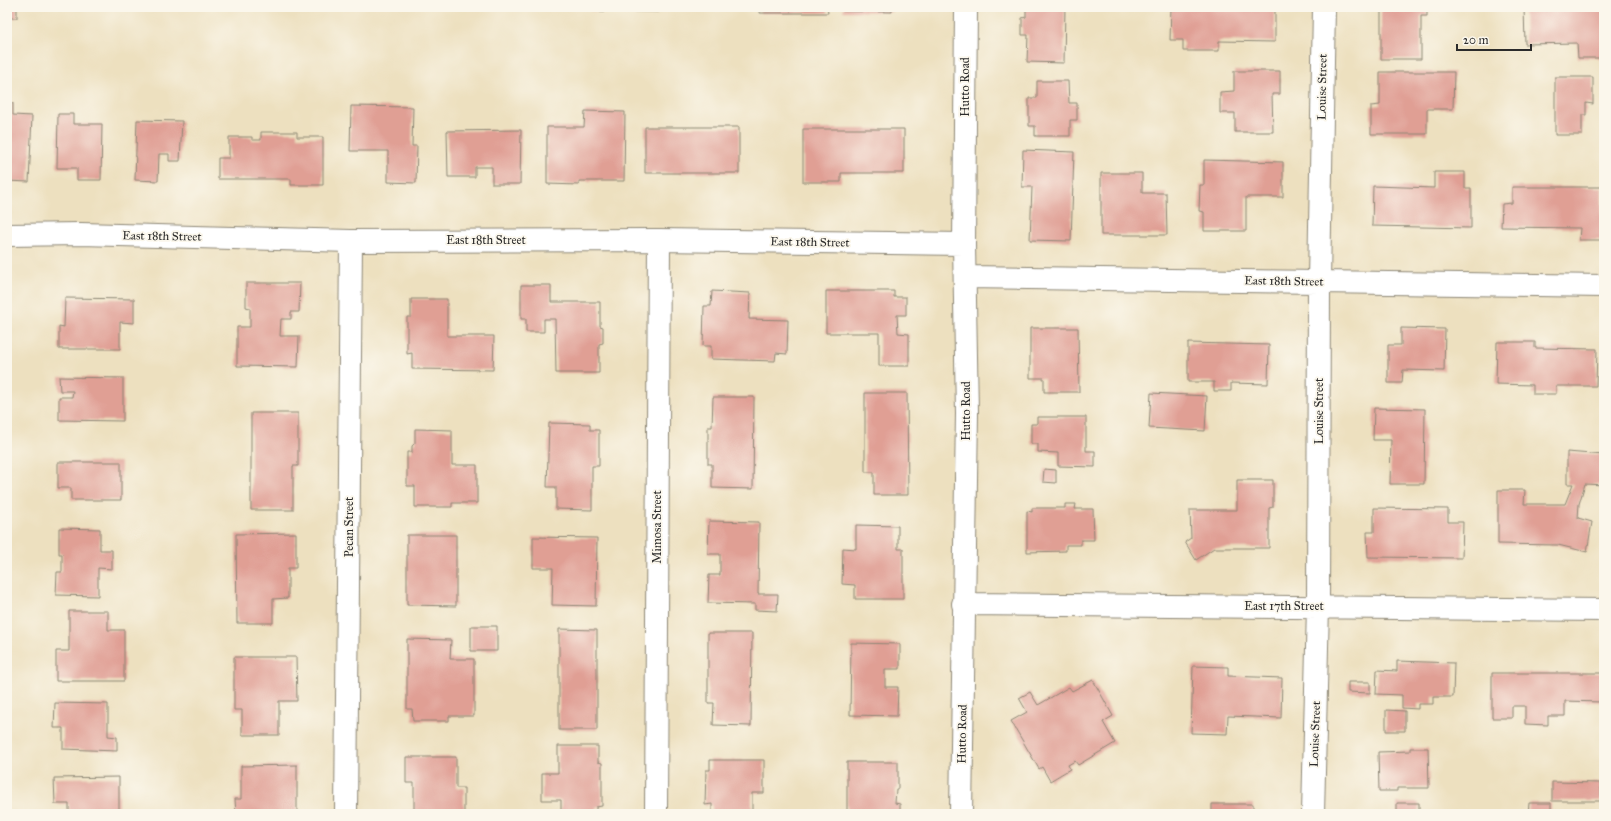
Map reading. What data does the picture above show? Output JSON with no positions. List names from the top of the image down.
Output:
{
  "streets": {
    "street": [
      "Hutto Road",
      "Louise Street",
      "East 18th Street",
      "Pecan Street",
      "Mimosa Street",
      "East 17th Street"
    ]
  },
  "crossings": [
    ["Hutto Road", "East 18th Street"],
    ["Hutto Road", "East 17th Street"],
    ["Louise Street", "East 18th Street"],
    ["Louise Street", "East 17th Street"],
    ["East 18th Street", "Pecan Street"],
    ["East 18th Street", "Mimosa Street"]
  ],
  "scale_bar": "20 m"
}
